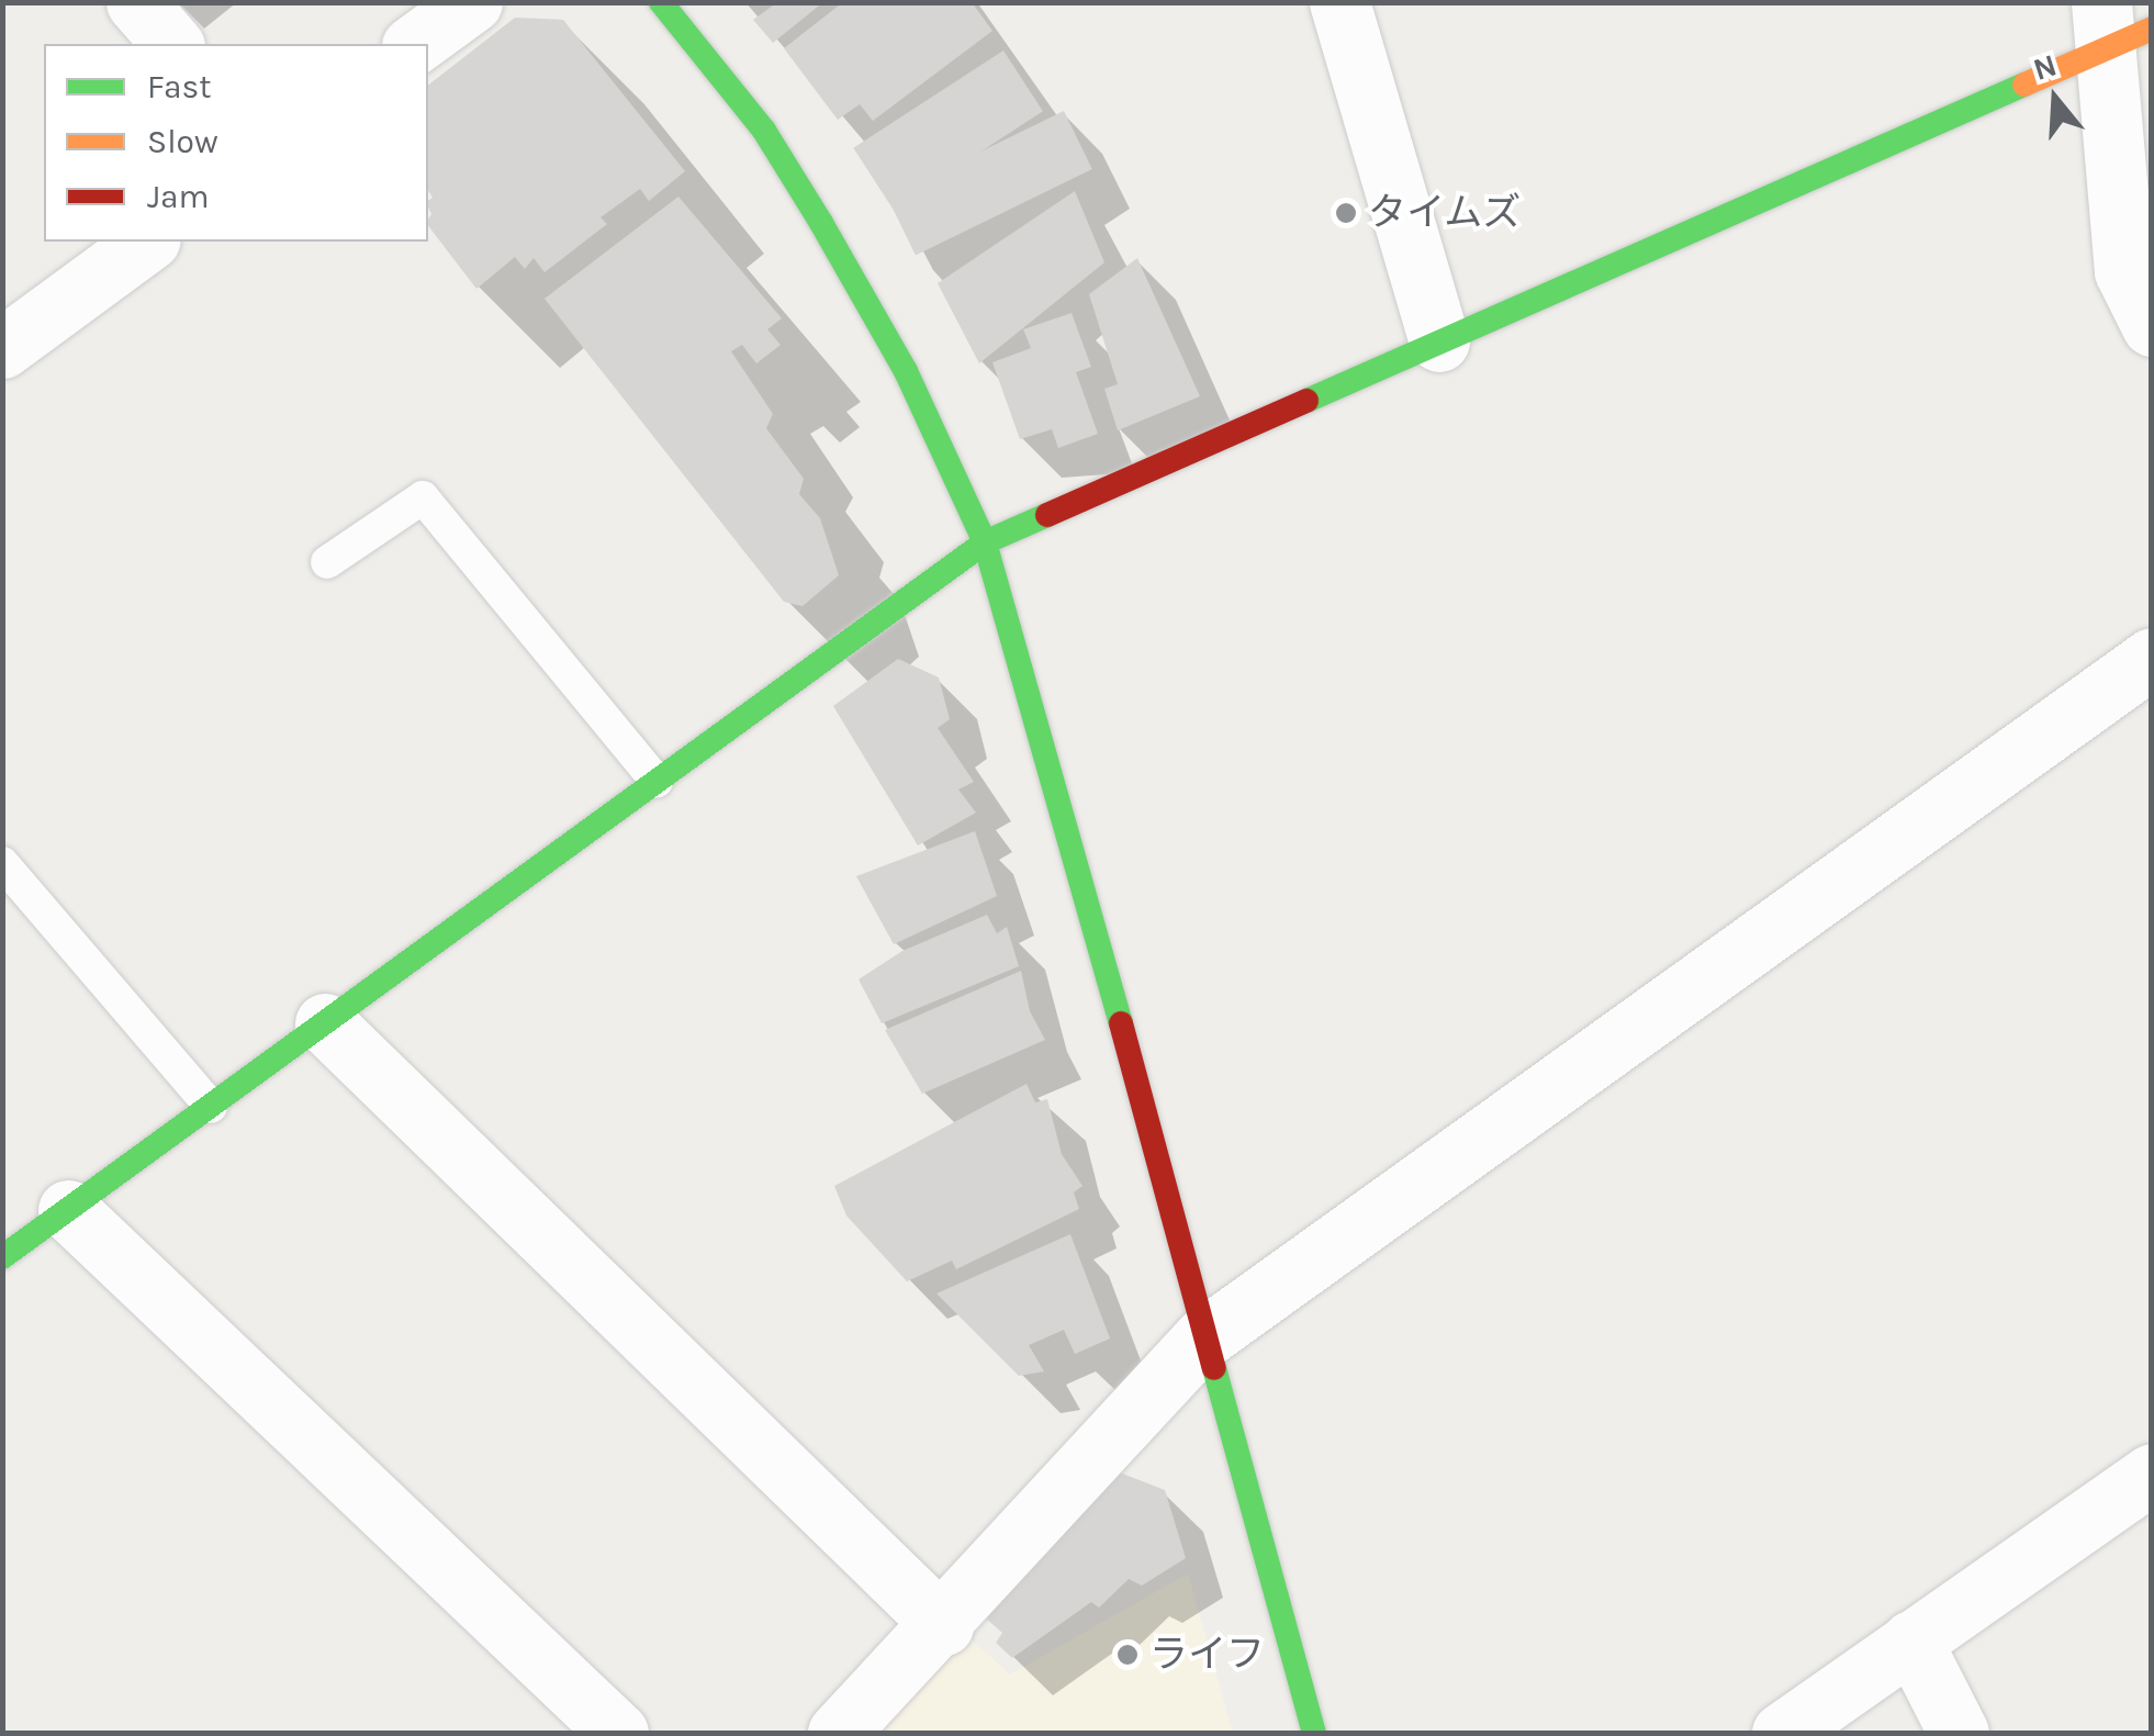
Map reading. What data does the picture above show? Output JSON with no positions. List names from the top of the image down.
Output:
{
  "places": ["タイムズ", "ライフ"],
  "legend": ["Fast", "Slow", "Jam"],
  "north": "top"
}
